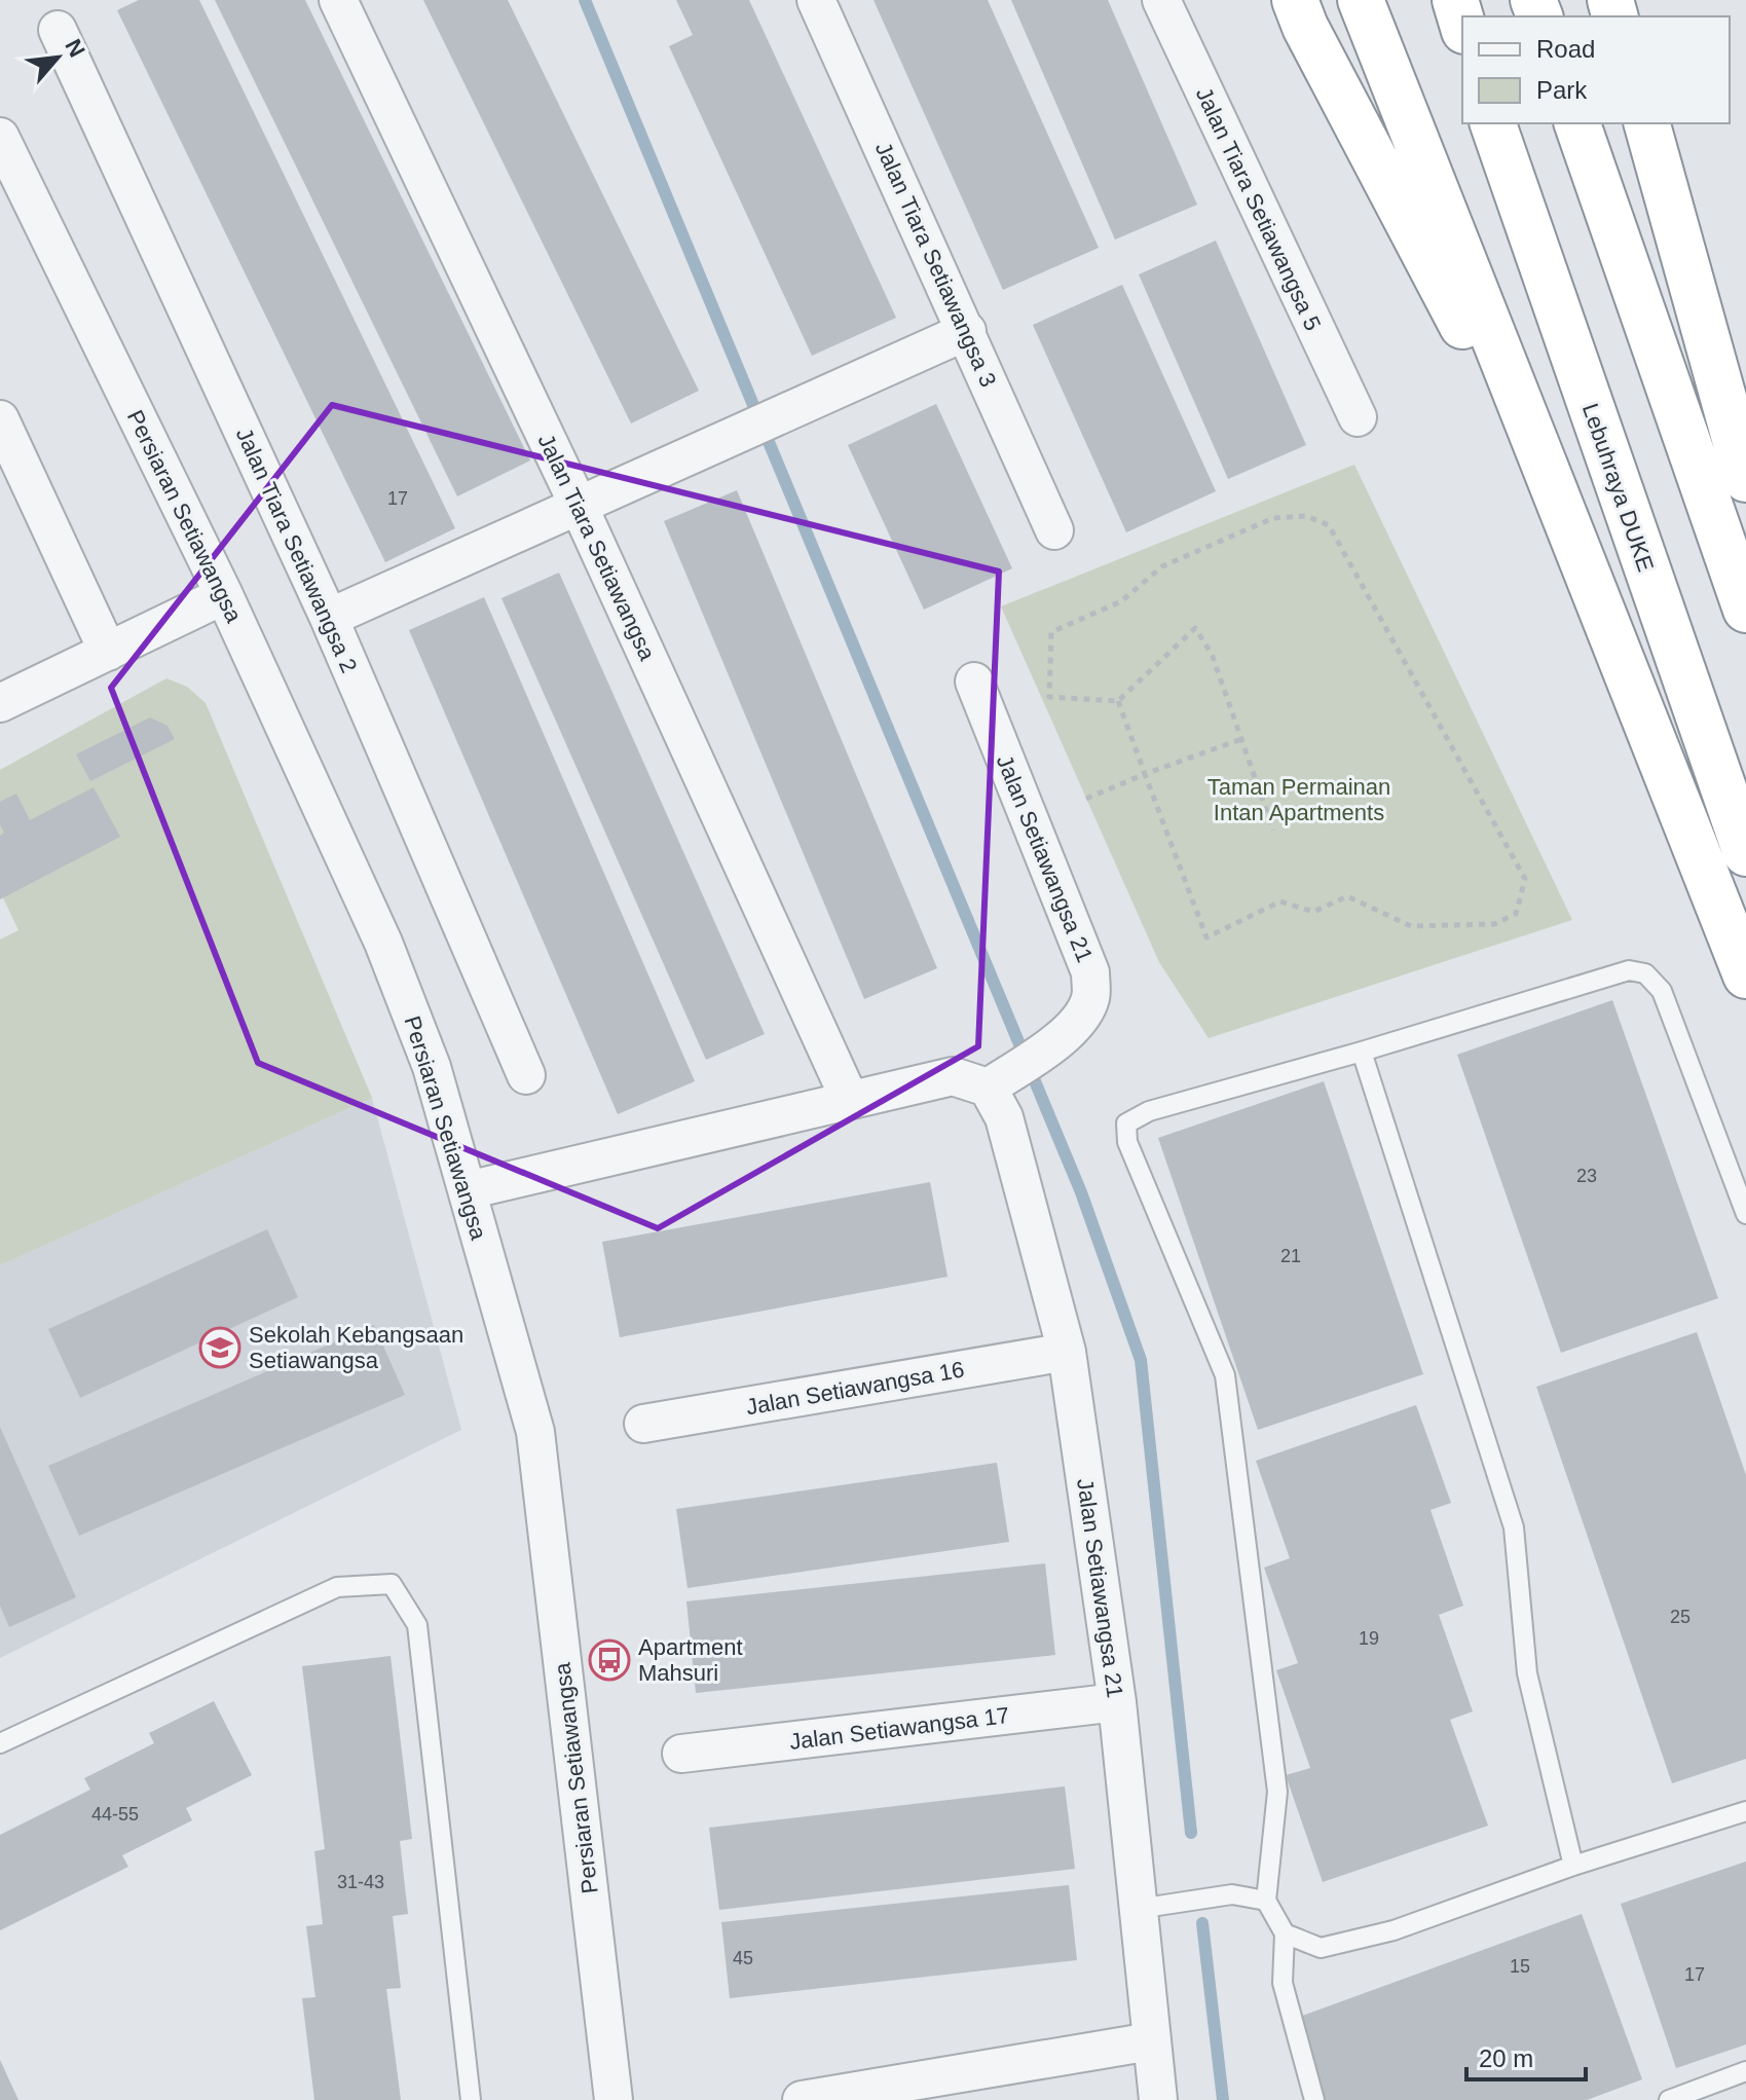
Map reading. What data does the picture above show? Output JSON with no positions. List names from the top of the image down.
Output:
{
  "streets": {
    "highway": ["Lebuhraya DUKE"],
    "street": [
      "Jalan Tiara Setiawangsa 5",
      "Jalan Tiara Setiawangsa 3",
      "Persiaran Setiawangsa",
      "Jalan Tiara Setiawangsa",
      "Jalan Tiara Setiawangsa 2",
      "Jalan Setiawangsa 21",
      "Jalan Setiawangsa 16",
      "Jalan Setiawangsa 17"
    ]
  },
  "crossings": [
    ["Jalan Setiawangsa 21", "Jalan Setiawangsa 16"],
    ["Jalan Setiawangsa 21", "Jalan Setiawangsa 17"]
  ],
  "parks": ["Taman Permainan Intan Apartments"],
  "places": {
    "school or university": ["Sekolah Kebangsaan Setiawangsa"],
    "bus stop": ["Apartment Mahsuri"]
  },
  "house_numbers": [
    "17",
    "23",
    "21",
    "25",
    "19",
    "44-55",
    "31-43",
    "45",
    "15",
    "17"
  ],
  "legend": ["Road", "Park"],
  "scale_bar": "20 m",
  "north": "top right"
}
